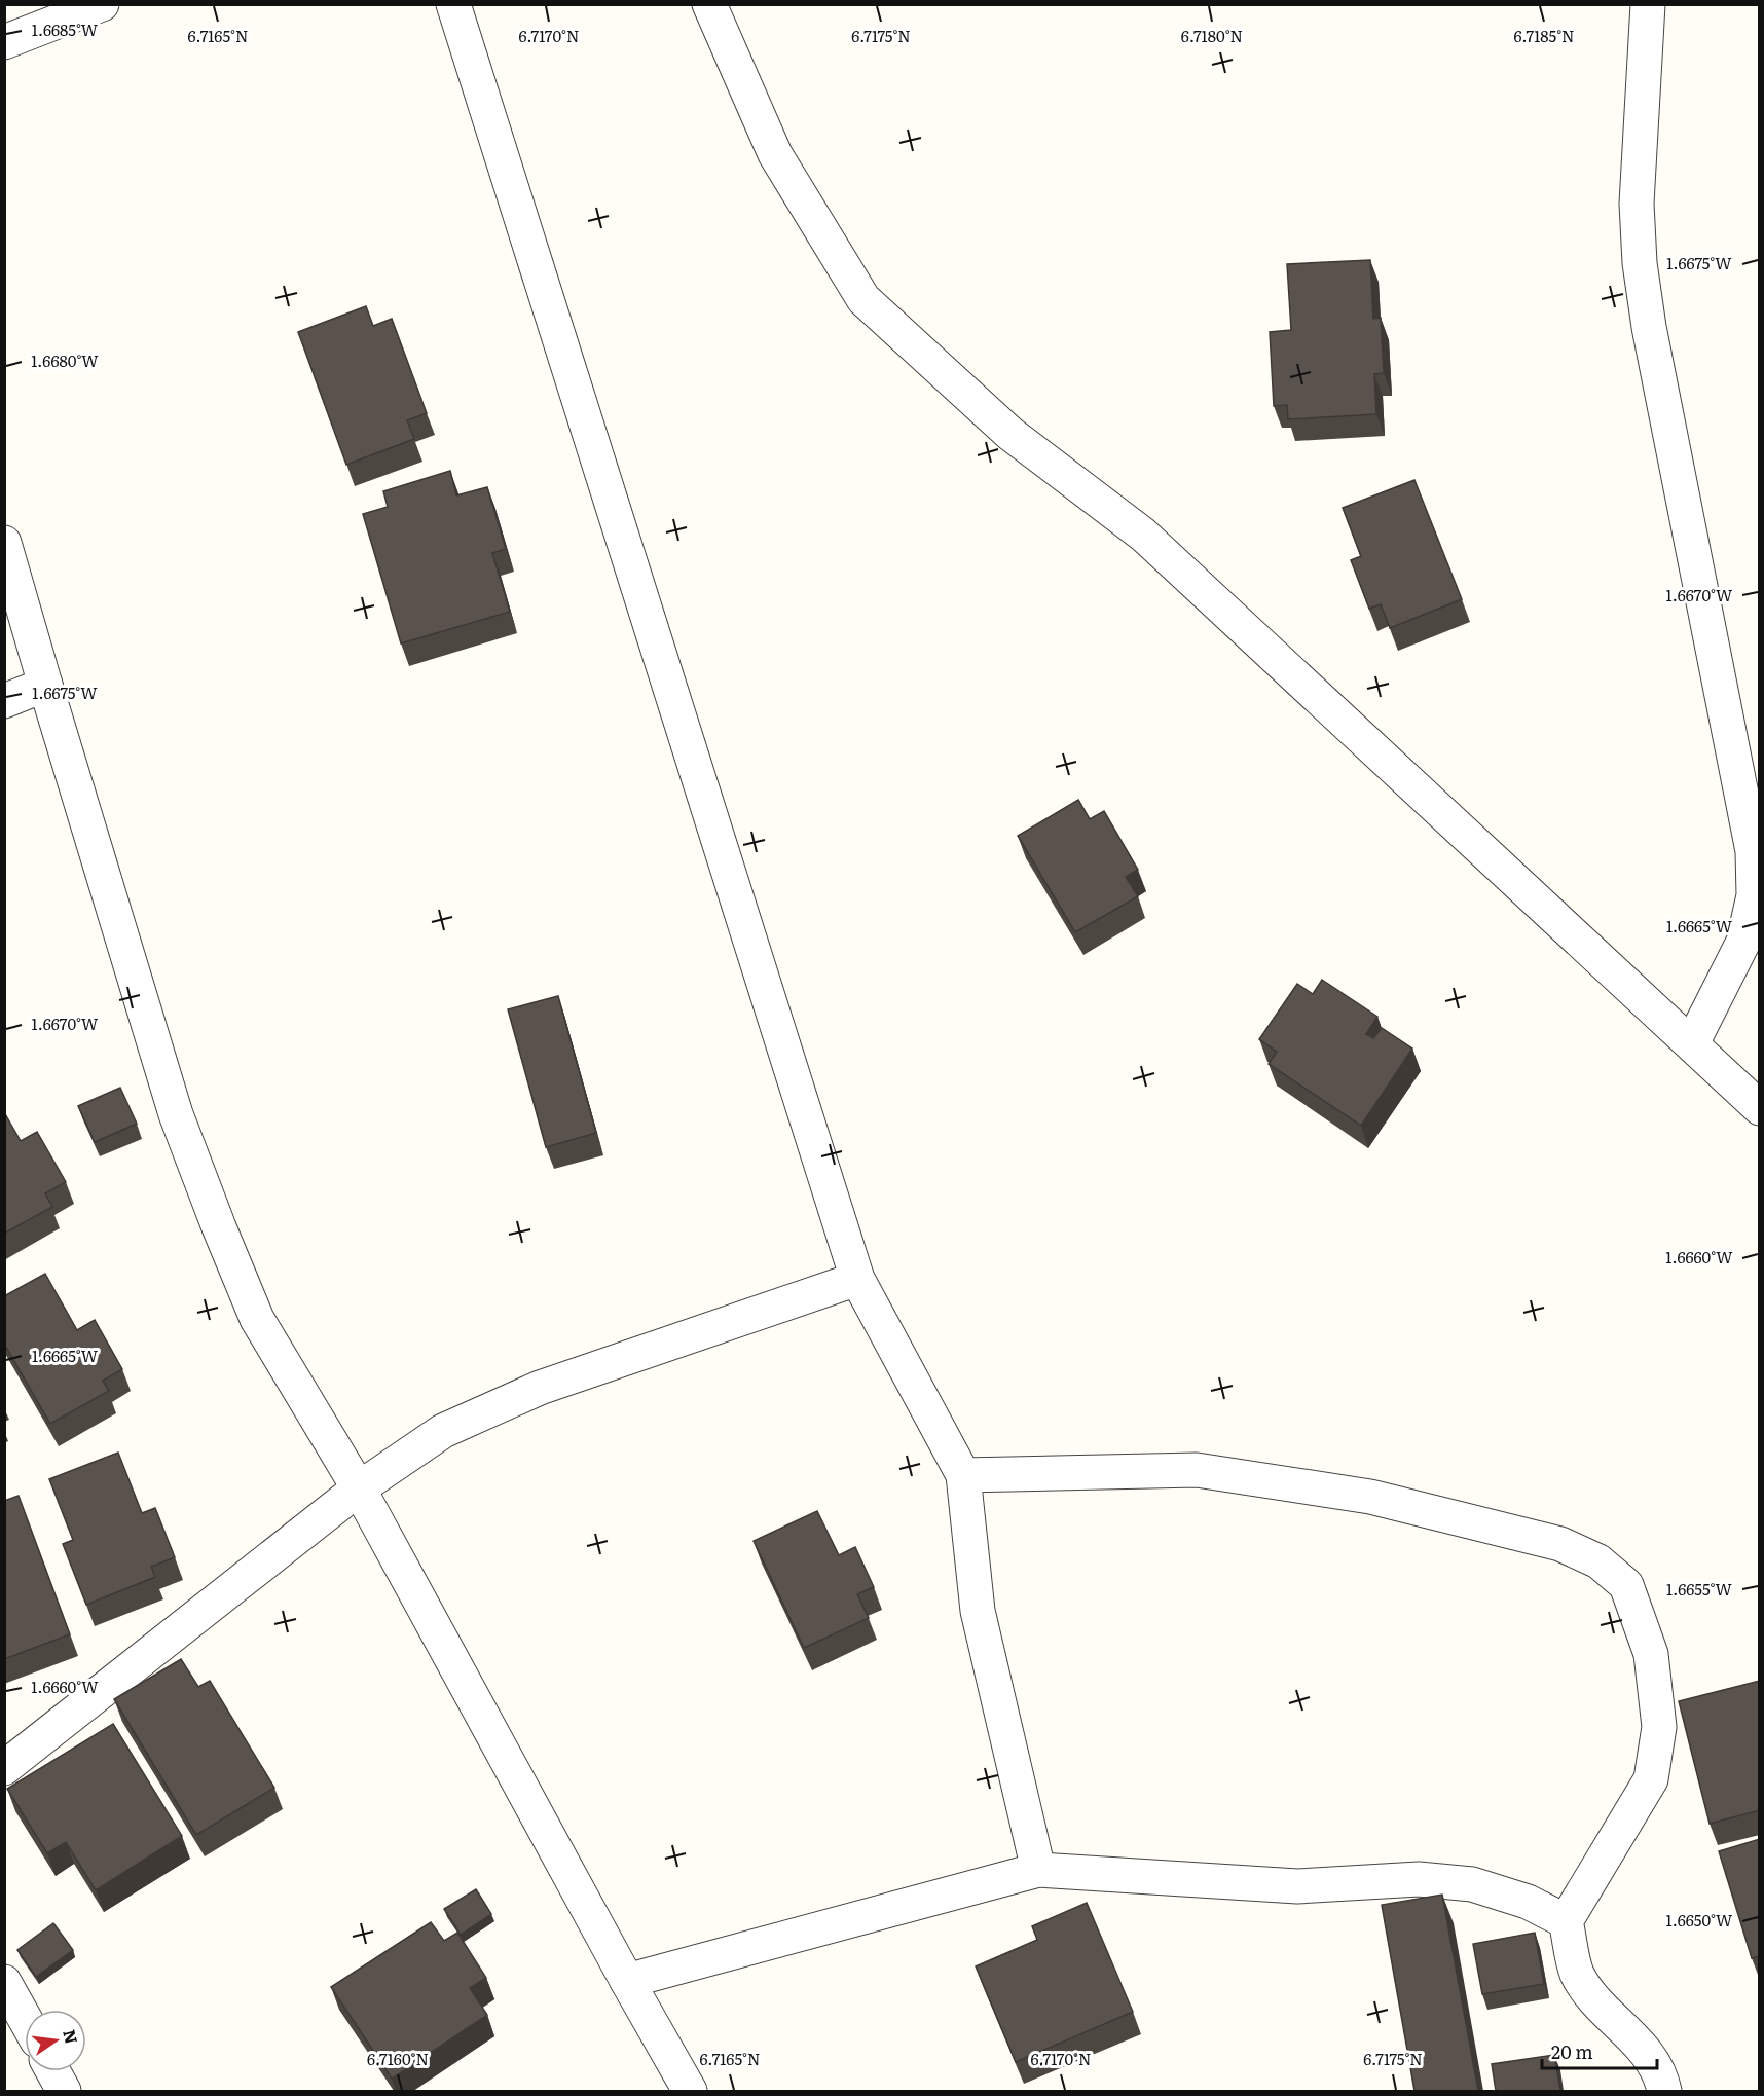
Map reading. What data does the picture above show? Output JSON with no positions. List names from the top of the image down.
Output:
{
  "scale_bar": "20 m",
  "north": "right",
  "coordinates": [
    "1.6685°W",
    "6.7165°N",
    "6.7170°N",
    "6.7175°N",
    "6.7180°N",
    "6.7185°N",
    "1.6675°W",
    "1.6680°W",
    "1.6670°W",
    "1.6665°W",
    "1.6660°W",
    "1.6655°W",
    "1.6650°W",
    "6.7160°N"
  ]
}
